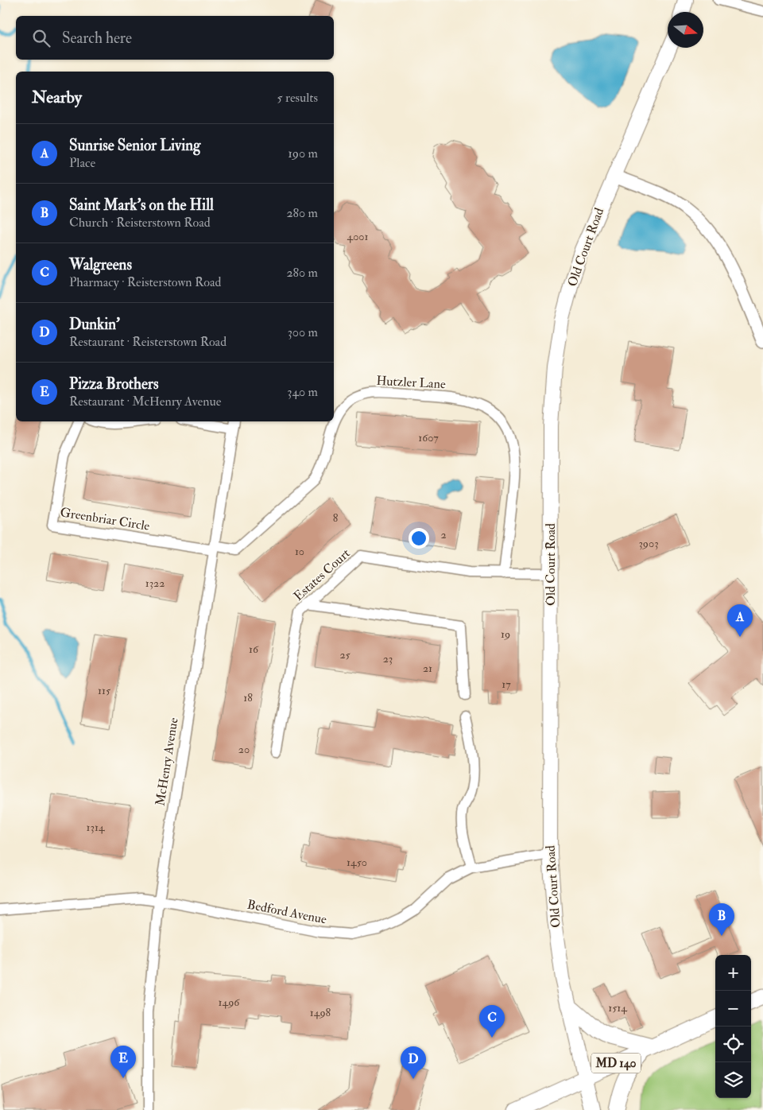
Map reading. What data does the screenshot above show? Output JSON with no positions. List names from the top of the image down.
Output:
{
  "streets": {
    "main road": ["Old Court Road", "MD 140"],
    "street": [
      "Hutzler Lane",
      "Greenbriar Circle",
      "Estates Court",
      "McHenry Avenue",
      "Bedford Avenue"
    ]
  },
  "crossings": [
    ["Old Court Road", "Estates Court"],
    ["Old Court Road", "Bedford Avenue"],
    ["Old Court Road", "MD 140"],
    ["Hutzler Lane", "Greenbriar Circle"],
    ["Hutzler Lane", "Estates Court"],
    ["Hutzler Lane", "McHenry Avenue"],
    ["Greenbriar Circle", "McHenry Avenue"],
    ["McHenry Avenue", "Bedford Avenue"]
  ],
  "house_numbers": [
    "4001",
    "1607",
    "8",
    "2",
    "3903",
    "10",
    "1322",
    "19",
    "16",
    "25",
    "23",
    "21",
    "17",
    "115",
    "18",
    "20",
    "1314",
    "1450",
    "1496",
    "1514",
    "1498"
  ],
  "north": "right",
  "page": {
    "search": "Search here",
    "heading": ["Nearby", "5 results"],
    "list": [
      {
        "mark": "A",
        "name": "Sunrise Senior Living",
        "note": "Place",
        "value": "190 m"
      },
      {
        "mark": "B",
        "name": "Saint Mark's on the Hill",
        "note": "Church · Reisterstown Road",
        "value": "280 m"
      },
      {
        "mark": "C",
        "name": "Walgreens",
        "note": "Pharmacy · Reisterstown Road",
        "value": "280 m"
      },
      {
        "mark": "D",
        "name": "Dunkin'",
        "note": "Restaurant · Reisterstown Road",
        "value": "300 m"
      },
      {
        "mark": "E",
        "name": "Pizza Brothers",
        "note": "Restaurant · McHenry Avenue",
        "value": "340 m"
      }
    ],
    "pins": [
      "A",
      "B",
      "C",
      "E",
      "D"
    ],
    "map_buttons": ["+", "−"]
  }
}
